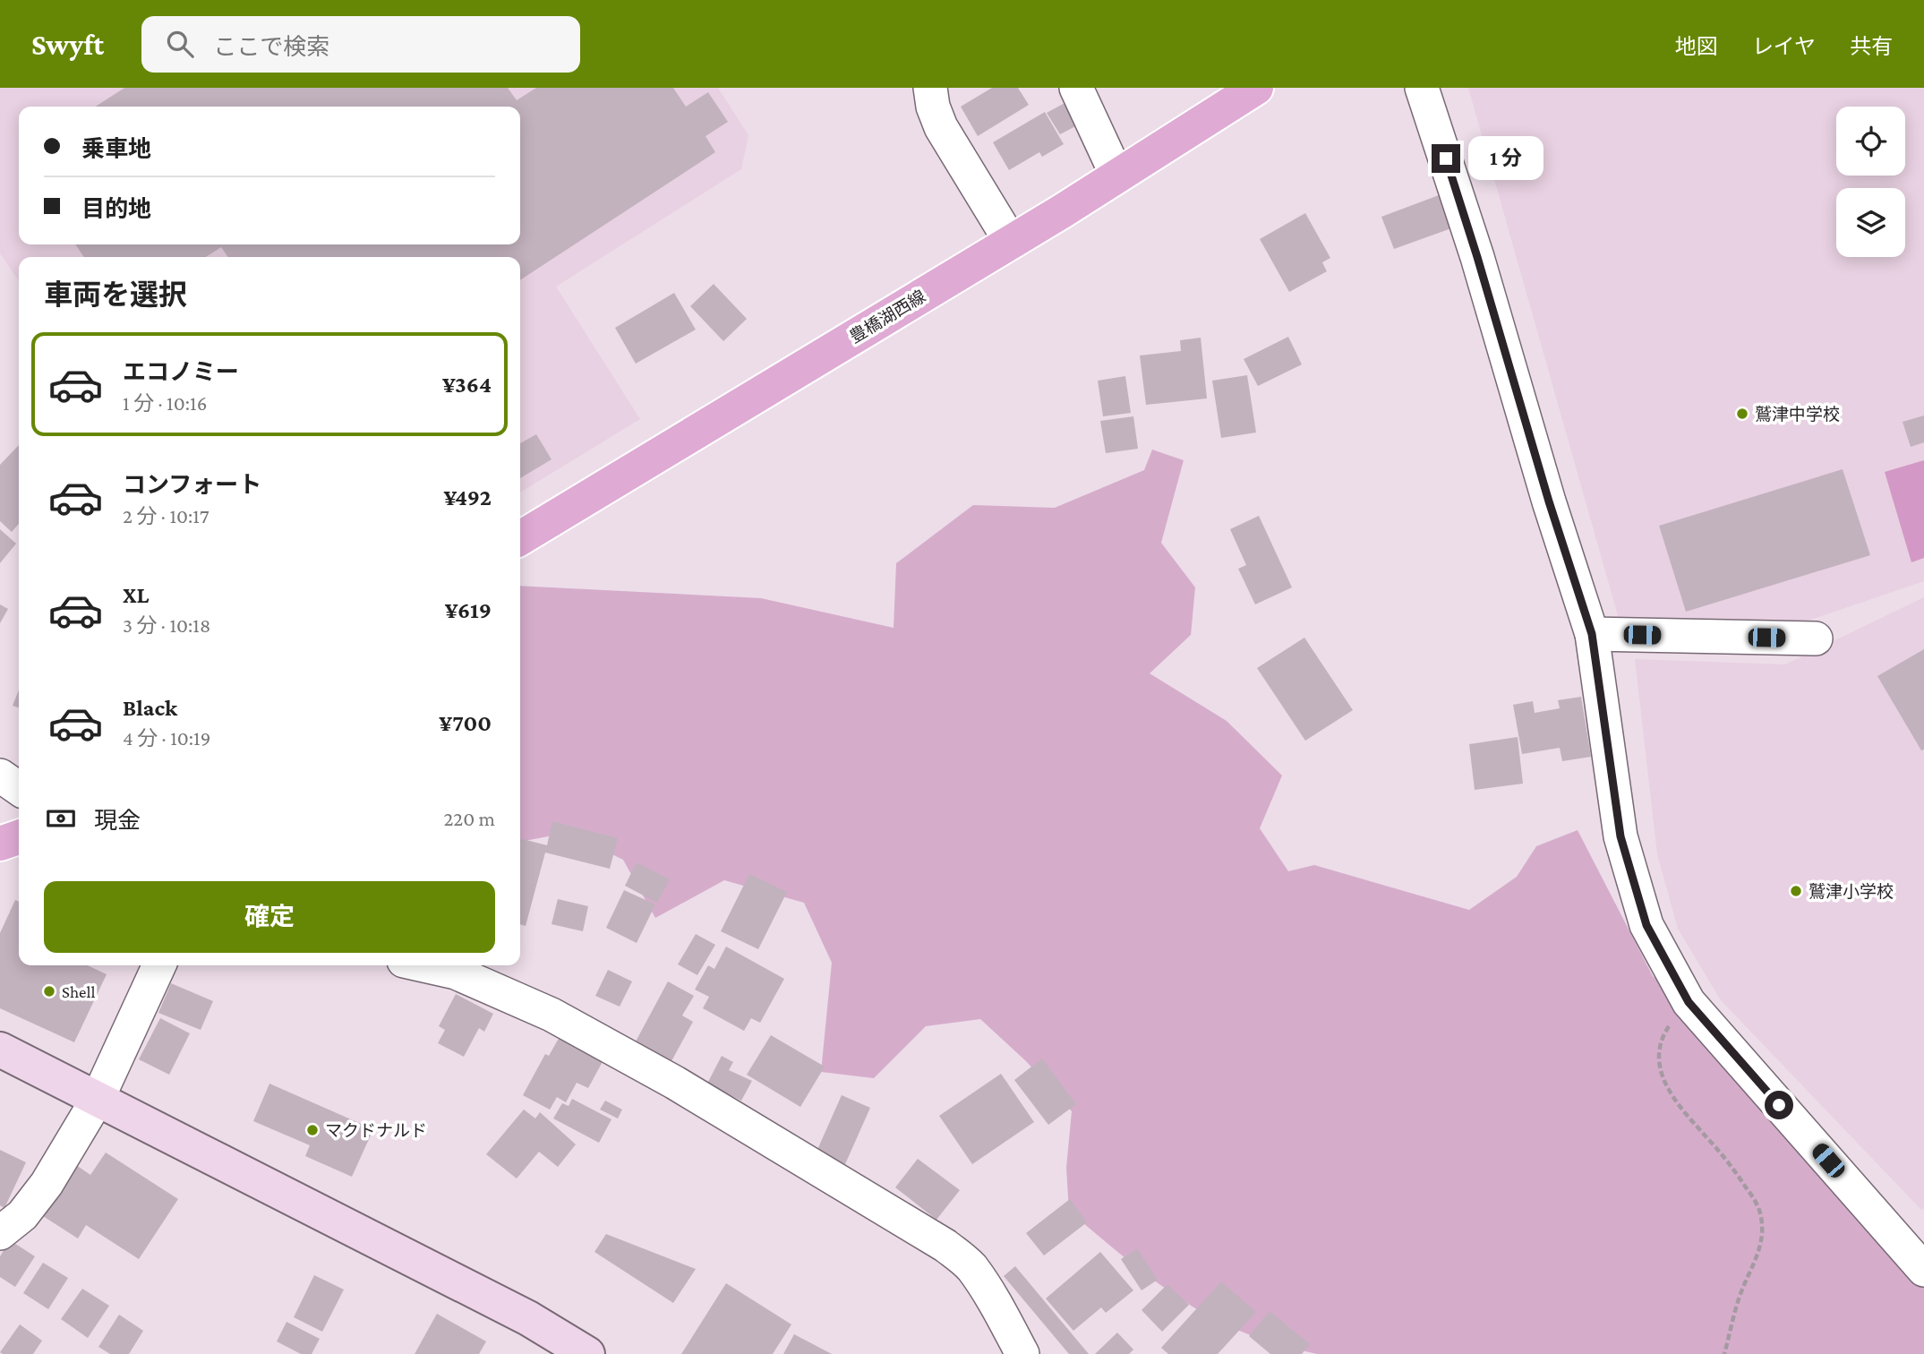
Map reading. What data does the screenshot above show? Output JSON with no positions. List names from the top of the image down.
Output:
{
  "streets": {
    "main road": ["豊橋湖西線"]
  },
  "places": [
    "鷲津中学校",
    "鷲津小学校",
    "Shell",
    "マクドナルド"
  ],
  "page": {
    "header": "Swyft",
    "search": "ここで検索",
    "nav": ["地図", "レイヤ", "共有"],
    "banner": ["乗車地", "目的地"],
    "bubble": "1 分",
    "heading": "車両を選択",
    "list": [
      {
        "name": "エコノミー",
        "note": "1 分 · 10:16",
        "value": "¥364"
      },
      {
        "name": "コンフォート",
        "note": "2 分 · 10:17",
        "value": "¥492"
      },
      {
        "name": "XL",
        "note": "3 分 · 10:18",
        "value": "¥619"
      },
      {
        "name": "Black",
        "note": "4 分 · 10:19",
        "value": "¥700"
      }
    ],
    "pay": ["現金", "220 m"],
    "buttons": "確定"
  }
}
